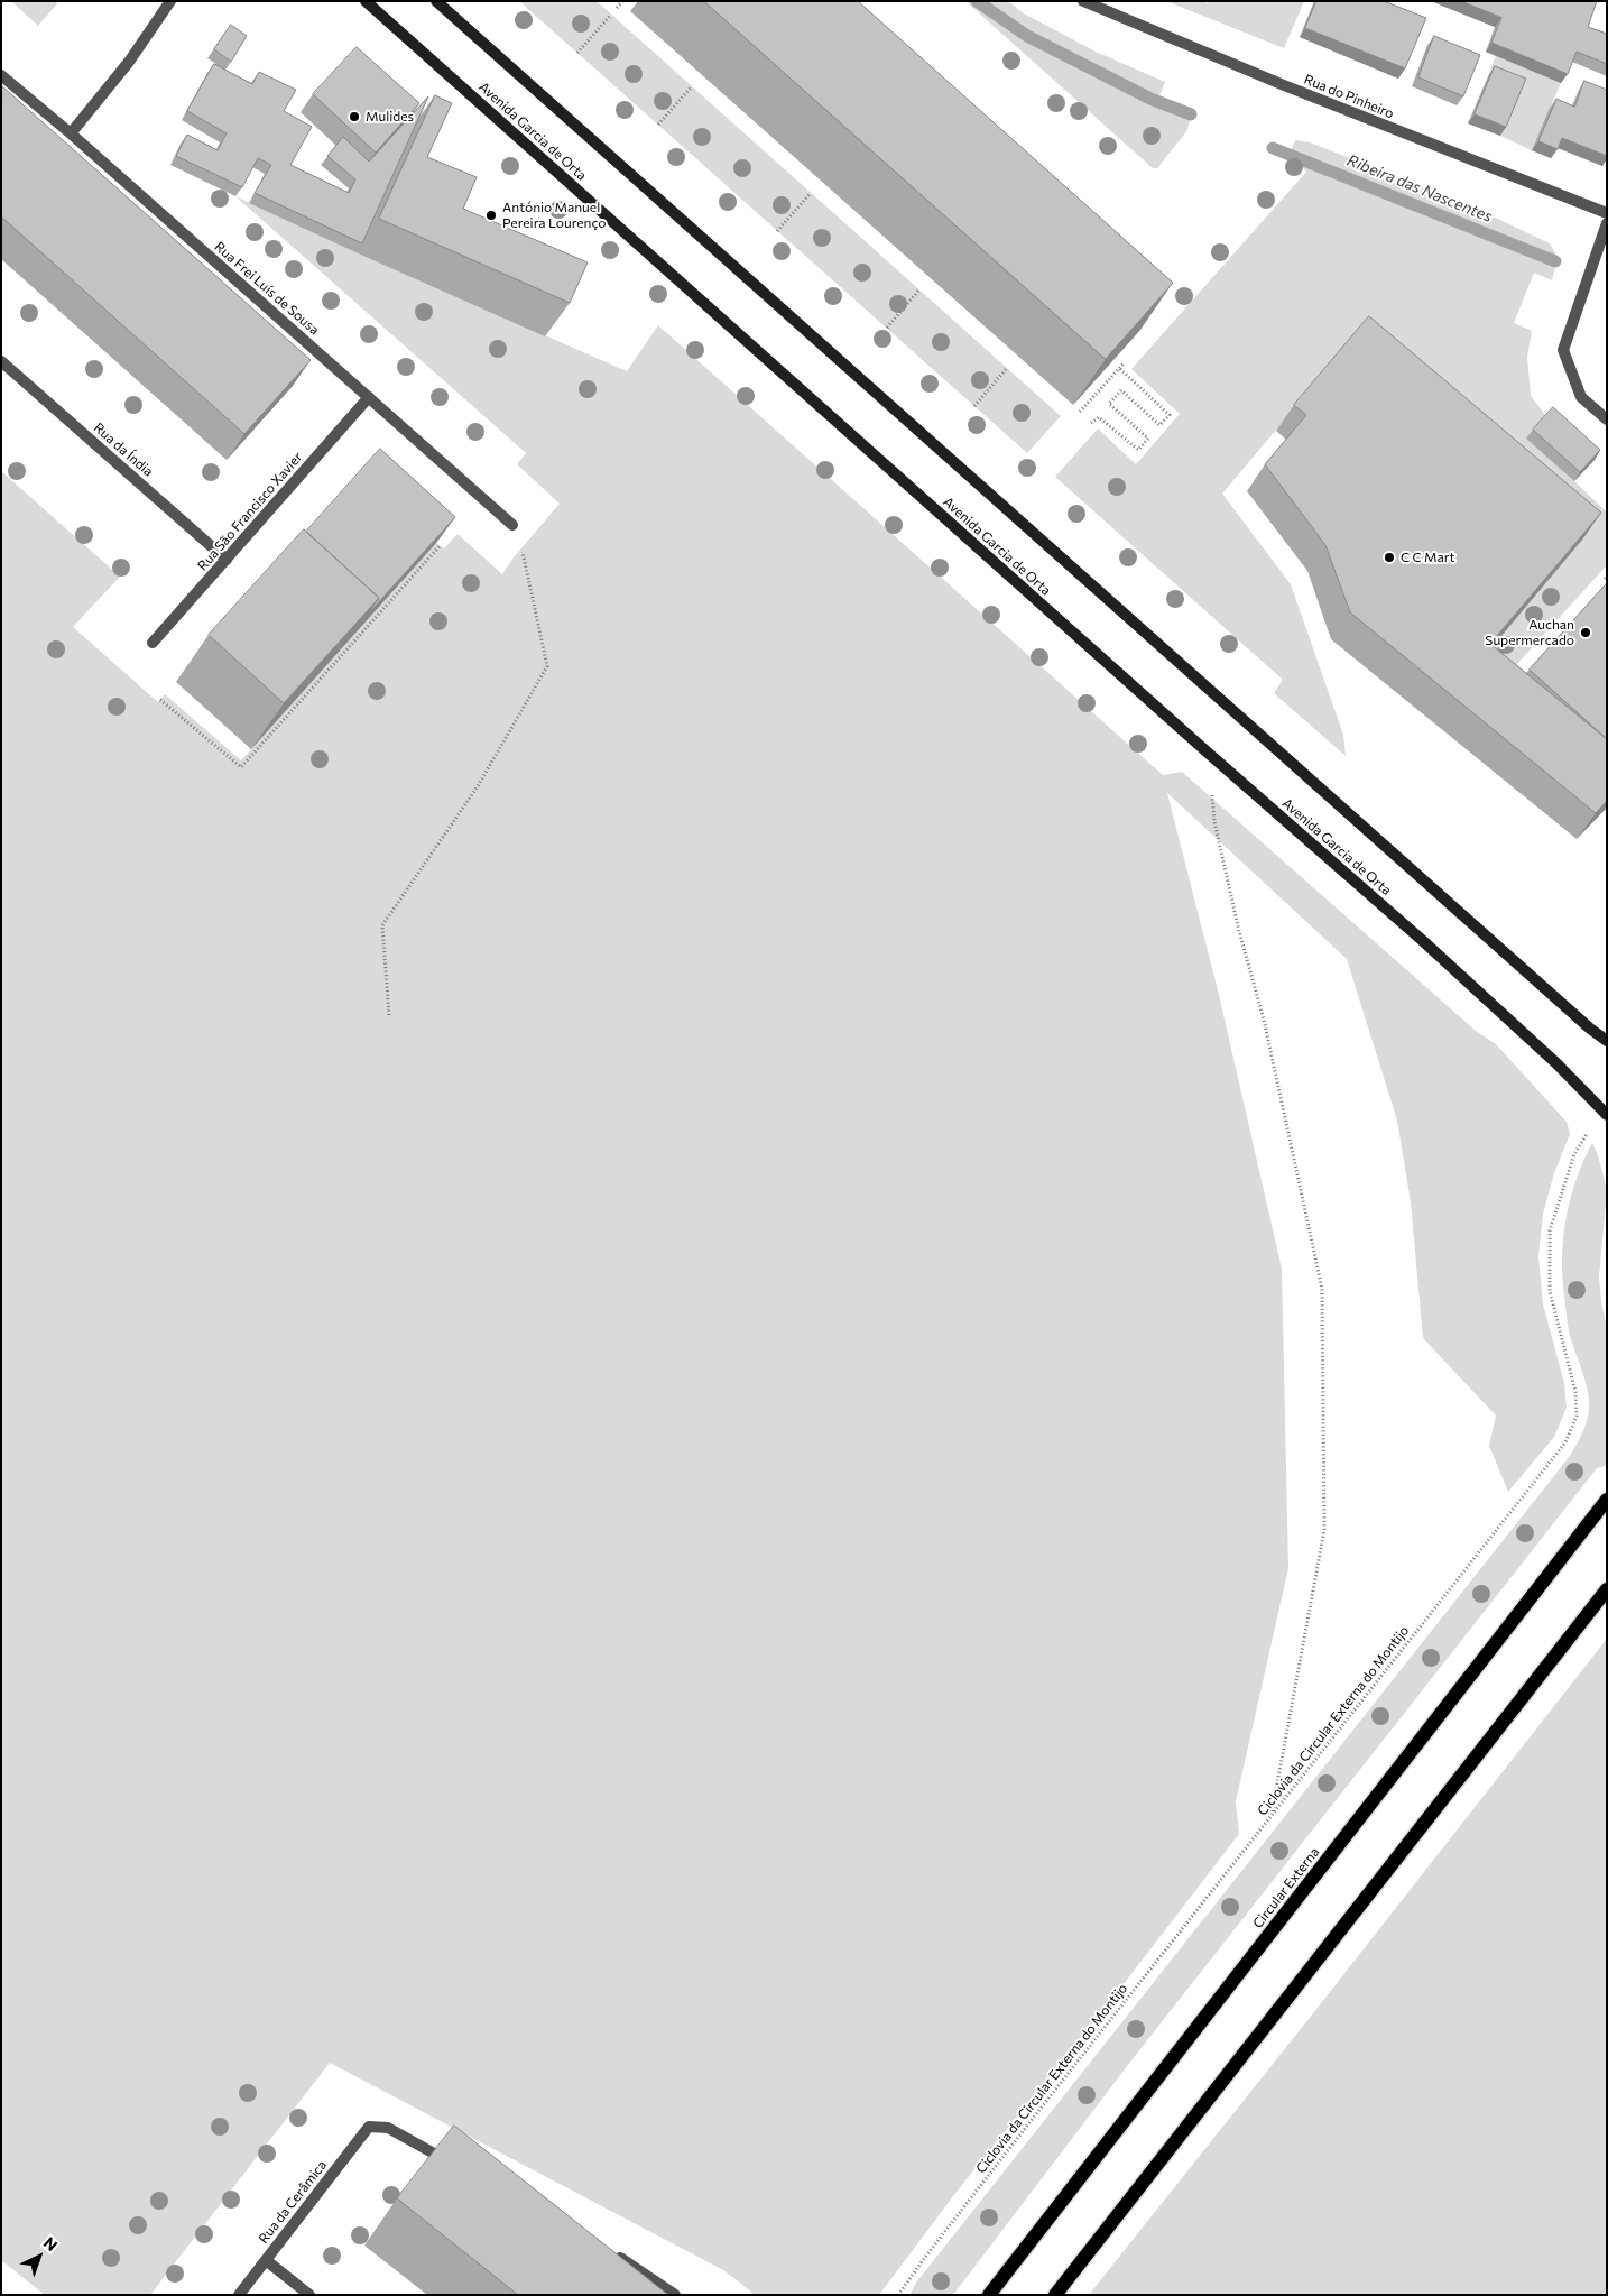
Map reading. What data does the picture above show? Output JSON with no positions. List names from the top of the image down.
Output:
{
  "streets": {
    "main road": ["Avenida Garcia de Orta", "Circular Externa"],
    "street": [
      "Rua do Pinheiro",
      "Rua Frei Luís de Sousa",
      "Rua da Índia",
      "Rua São Francisco Xavier",
      "Rua da Cerâmica"
    ],
    "path": ["Ciclovia da Circular Externa do Montijo"]
  },
  "crossings": [
    ["Avenida Garcia de Orta", "Ciclovia da Circular Externa do Montijo"],
    ["Rua Frei Luís de Sousa", "Rua São Francisco Xavier"],
    ["Rua da Índia", "Rua São Francisco Xavier"]
  ],
  "water": ["Ribeira das Nascentes"],
  "places": [
    "Mulides",
    "António Manuel Pereira Lourenço",
    "C C Mart",
    "Auchan Supermercado"
  ],
  "north": "top right"
}
